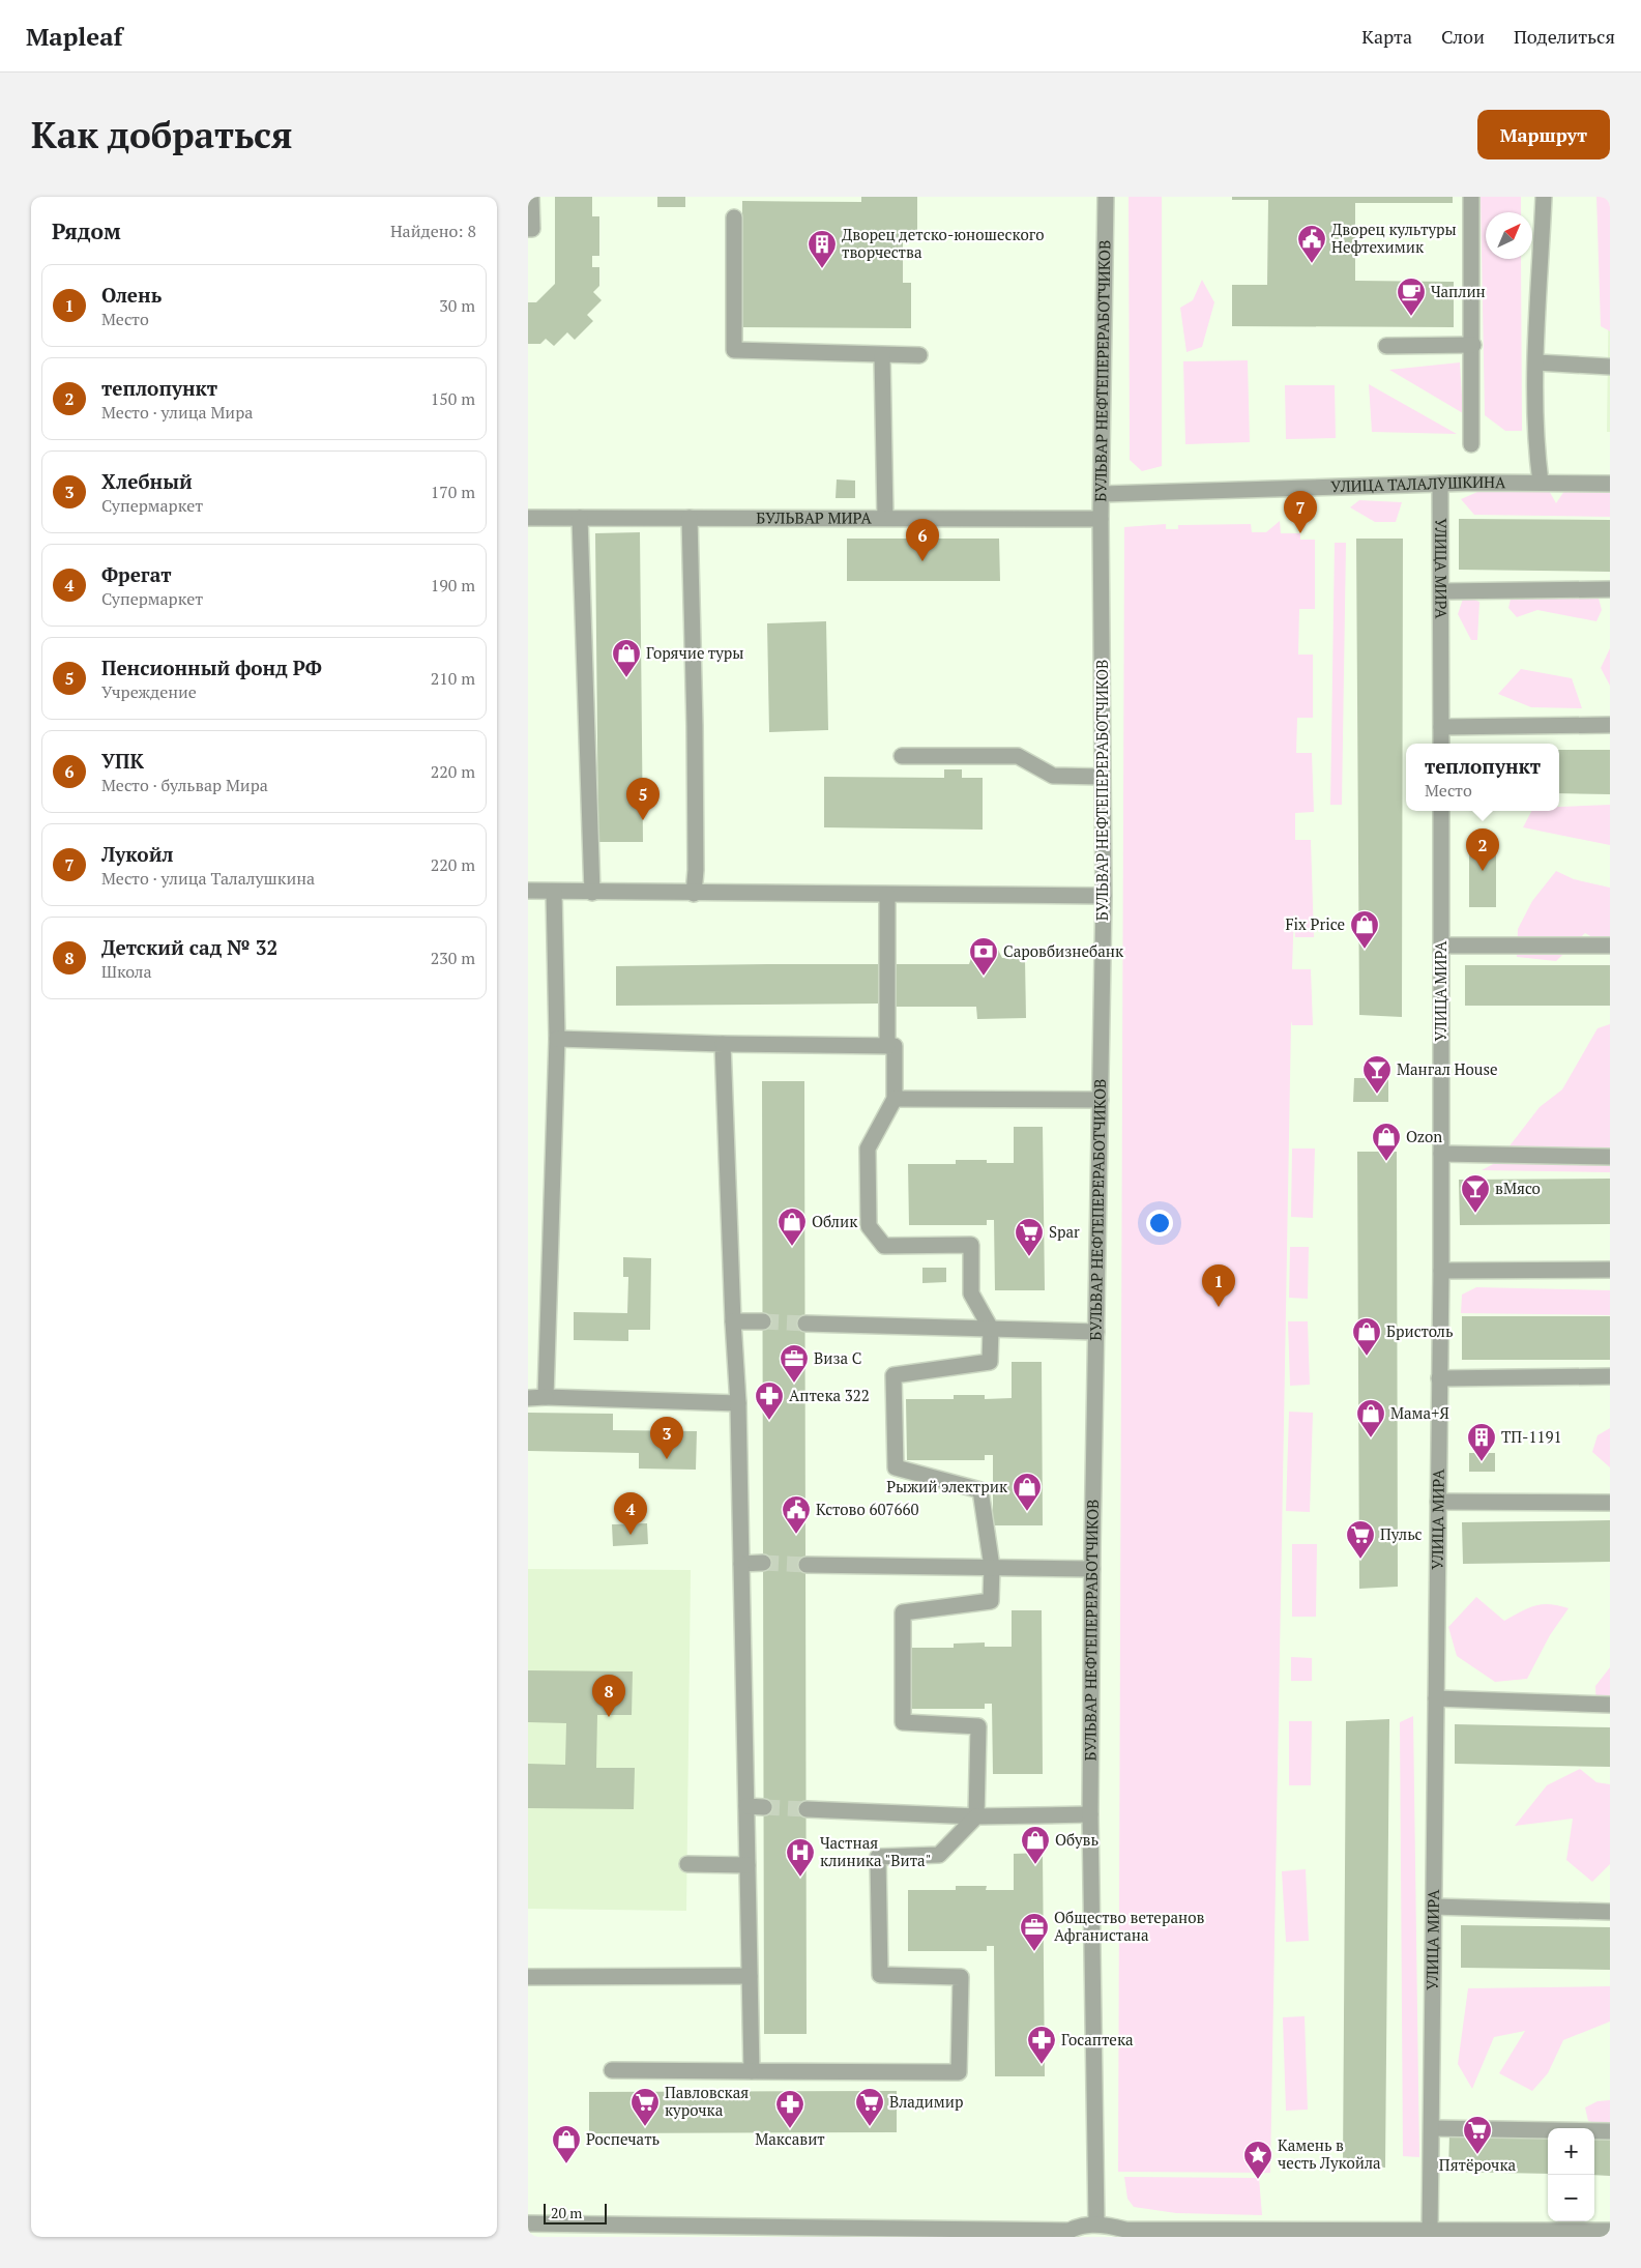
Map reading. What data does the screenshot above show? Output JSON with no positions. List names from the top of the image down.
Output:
{
  "streets": {
    "street": [
      "БУЛЬВАР НЕФТЕПЕРЕРАБОТЧИКОВ",
      "УЛИЦА ТАЛАЛУШКИНА",
      "БУЛЬВАР МИРА",
      "УЛИЦА МИРА"
    ]
  },
  "crossings": [
    ["БУЛЬВАР НЕФТЕПЕРЕРАБОТЧИКОВ", "УЛИЦА ТАЛАЛУШКИНА"],
    ["БУЛЬВАР НЕФТЕПЕРЕРАБОТЧИКОВ", "БУЛЬВАР МИРА"],
    ["УЛИЦА ТАЛАЛУШКИНА", "УЛИЦА МИРА"]
  ],
  "places": {
    "public building": ["Дворец культуры Нефтехимик", "Кстово 607660"],
    "building": ["Дворец детско-юношеского творчества", "ТП-1191"],
    "cafe": ["Чаплин"],
    "shop": [
      "Горячие туры",
      "Fix Price",
      "Ozon",
      "Облик",
      "Бристоль",
      "Мама+Я",
      "Рыжий электрик",
      "Обувь",
      "Роспечать"
    ],
    "bank": ["Саровбизнебанк"],
    "bar": ["Мангал House", "вМясо"],
    "supermarket": [
      "Spar",
      "Пульс",
      "Павловская курочка",
      "Владимир",
      "Пятёрочка"
    ],
    "office": ["Виза С", "Общество ветеранов Афганистана"],
    "pharmacy": ["Аптека 322", "Госаптека", "Максавит"],
    "hospital": ["Чаcтная клиника \"Вита\""],
    "place": ["Камень в честь Лукойла"]
  },
  "scale_bar": "20 m",
  "north": "top right",
  "page": {
    "header": "Mapleaf",
    "nav": ["Карта", "Слои", "Поделиться"],
    "buttons": "Маршрут",
    "title": "Как добраться",
    "heading": ["Рядом", "Найдено: 8"],
    "list": [
      {
        "mark": "1",
        "name": "Олень",
        "note": "Место",
        "value": "30 m"
      },
      {
        "mark": "2",
        "name": "теплопункт",
        "note": "Место · улица Мира",
        "value": "150 m"
      },
      {
        "mark": "3",
        "name": "Хлебный",
        "note": "Супермаркет",
        "value": "170 m"
      },
      {
        "mark": "4",
        "name": "Фрегат",
        "note": "Супермаркет",
        "value": "190 m"
      },
      {
        "mark": "5",
        "name": "Пенсионный фонд РФ",
        "note": "Учреждение",
        "value": "210 m"
      },
      {
        "mark": "6",
        "name": "УПК",
        "note": "Место · бульвар Мира",
        "value": "220 m"
      },
      {
        "mark": "7",
        "name": "Лукойл",
        "note": "Место · улица Талалушкина",
        "value": "220 m"
      },
      {
        "mark": "8",
        "name": "Детский сад № 32",
        "note": "Школа",
        "value": "230 m"
      }
    ],
    "pins": [
      "7",
      "6",
      "5",
      "2",
      "1",
      "3",
      "4",
      "8"
    ],
    "popup": ["теплопункт", "Место"],
    "map_buttons": ["+", "−"],
    "scale": "20 m"
  }
}
